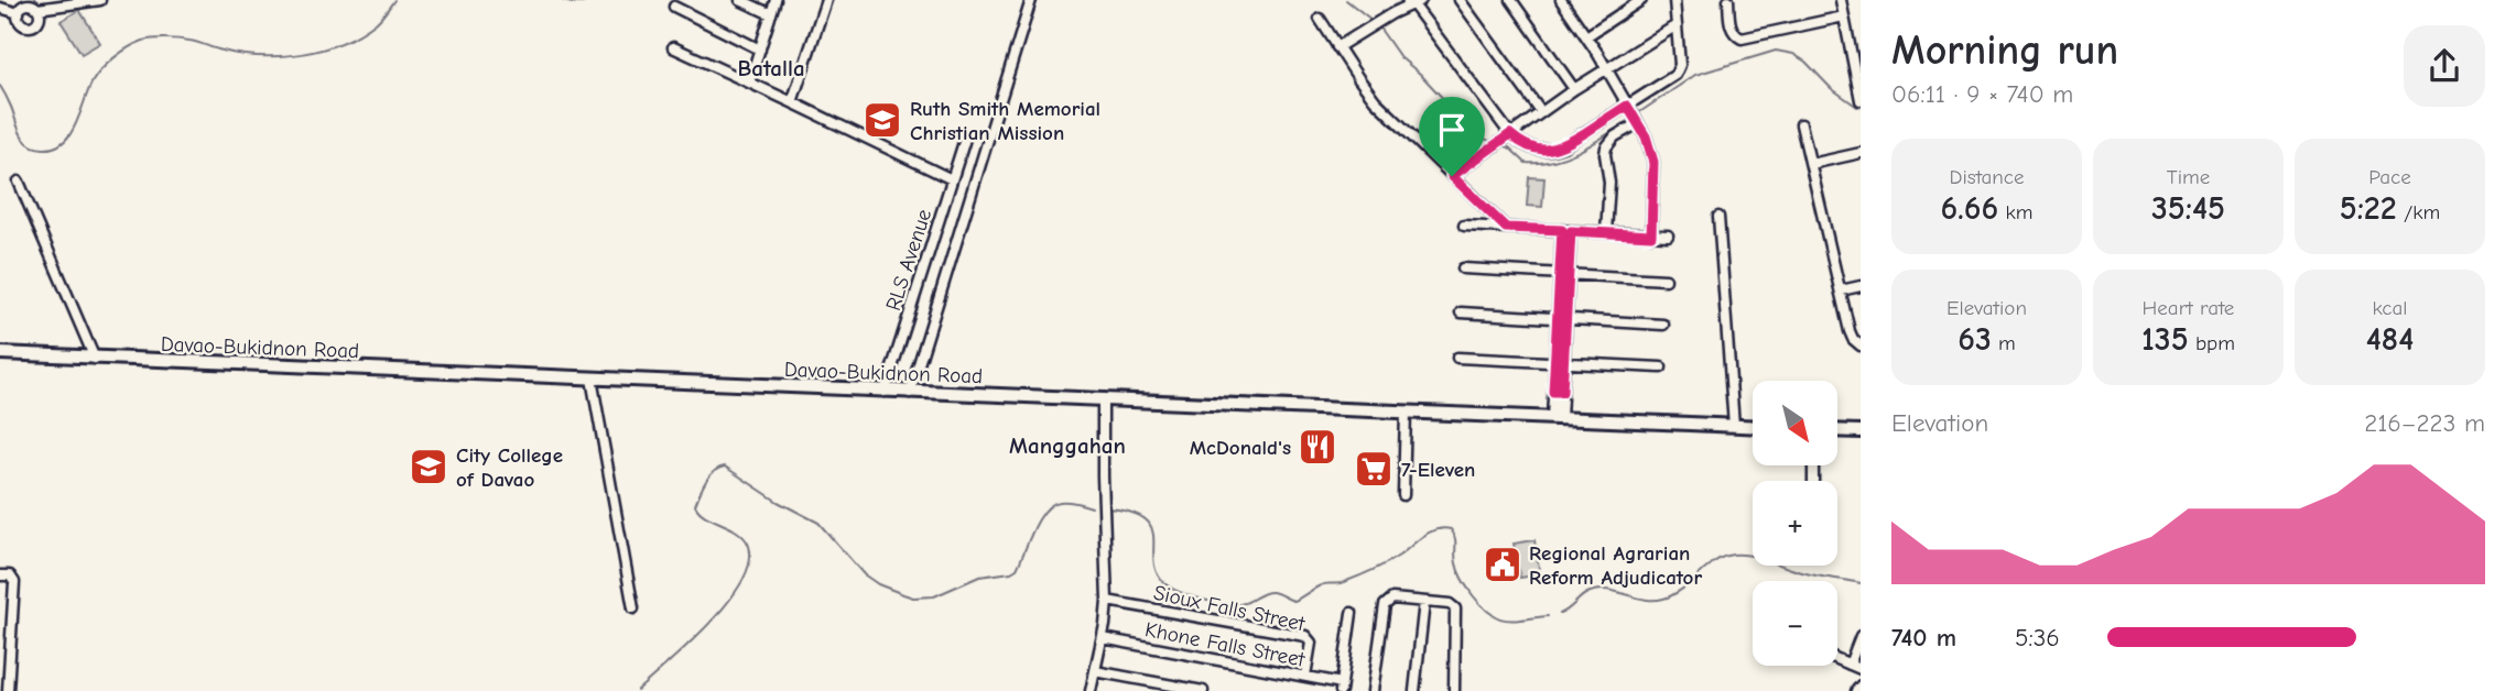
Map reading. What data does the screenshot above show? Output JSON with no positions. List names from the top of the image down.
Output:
{
  "streets": {
    "highway": ["Davao-Bukidnon Road"],
    "street": ["RLS Avenue", "Sioux Falls Street", "Khone Falls Street"]
  },
  "crossings": [
    ["RLS Avenue", "Davao-Bukidnon Road"],
    ["Sioux Falls Street", "Khone Falls Street"]
  ],
  "districts": ["Batalla", "Manggahan"],
  "places": {
    "school or university": ["Ruth Smith Memorial Christian Mission", "City College of Davao"],
    "restaurant": ["McDonald's"],
    "supermarket": ["7-Eleven"],
    "public building": ["Regional Agrarian Reform Adjudicator"]
  },
  "north": "bottom right",
  "page": {
    "heading": ["Morning run", "06:11 · 9 × 740 m"],
    "stats": [
      ["Distance", "6.66 km"],
      ["Time", "35:45"],
      ["Pace", "5:22 /km"],
      ["Elevation", "63 m"],
      ["Heart rate", "135 bpm"],
      ["kcal", "484"]
    ],
    "map_buttons": ["+", "−"],
    "chart": ["Elevation", "216–223 m"],
    "list": [
      {
        "name": "740 m",
        "note": "5:36"
      }
    ]
  }
}
